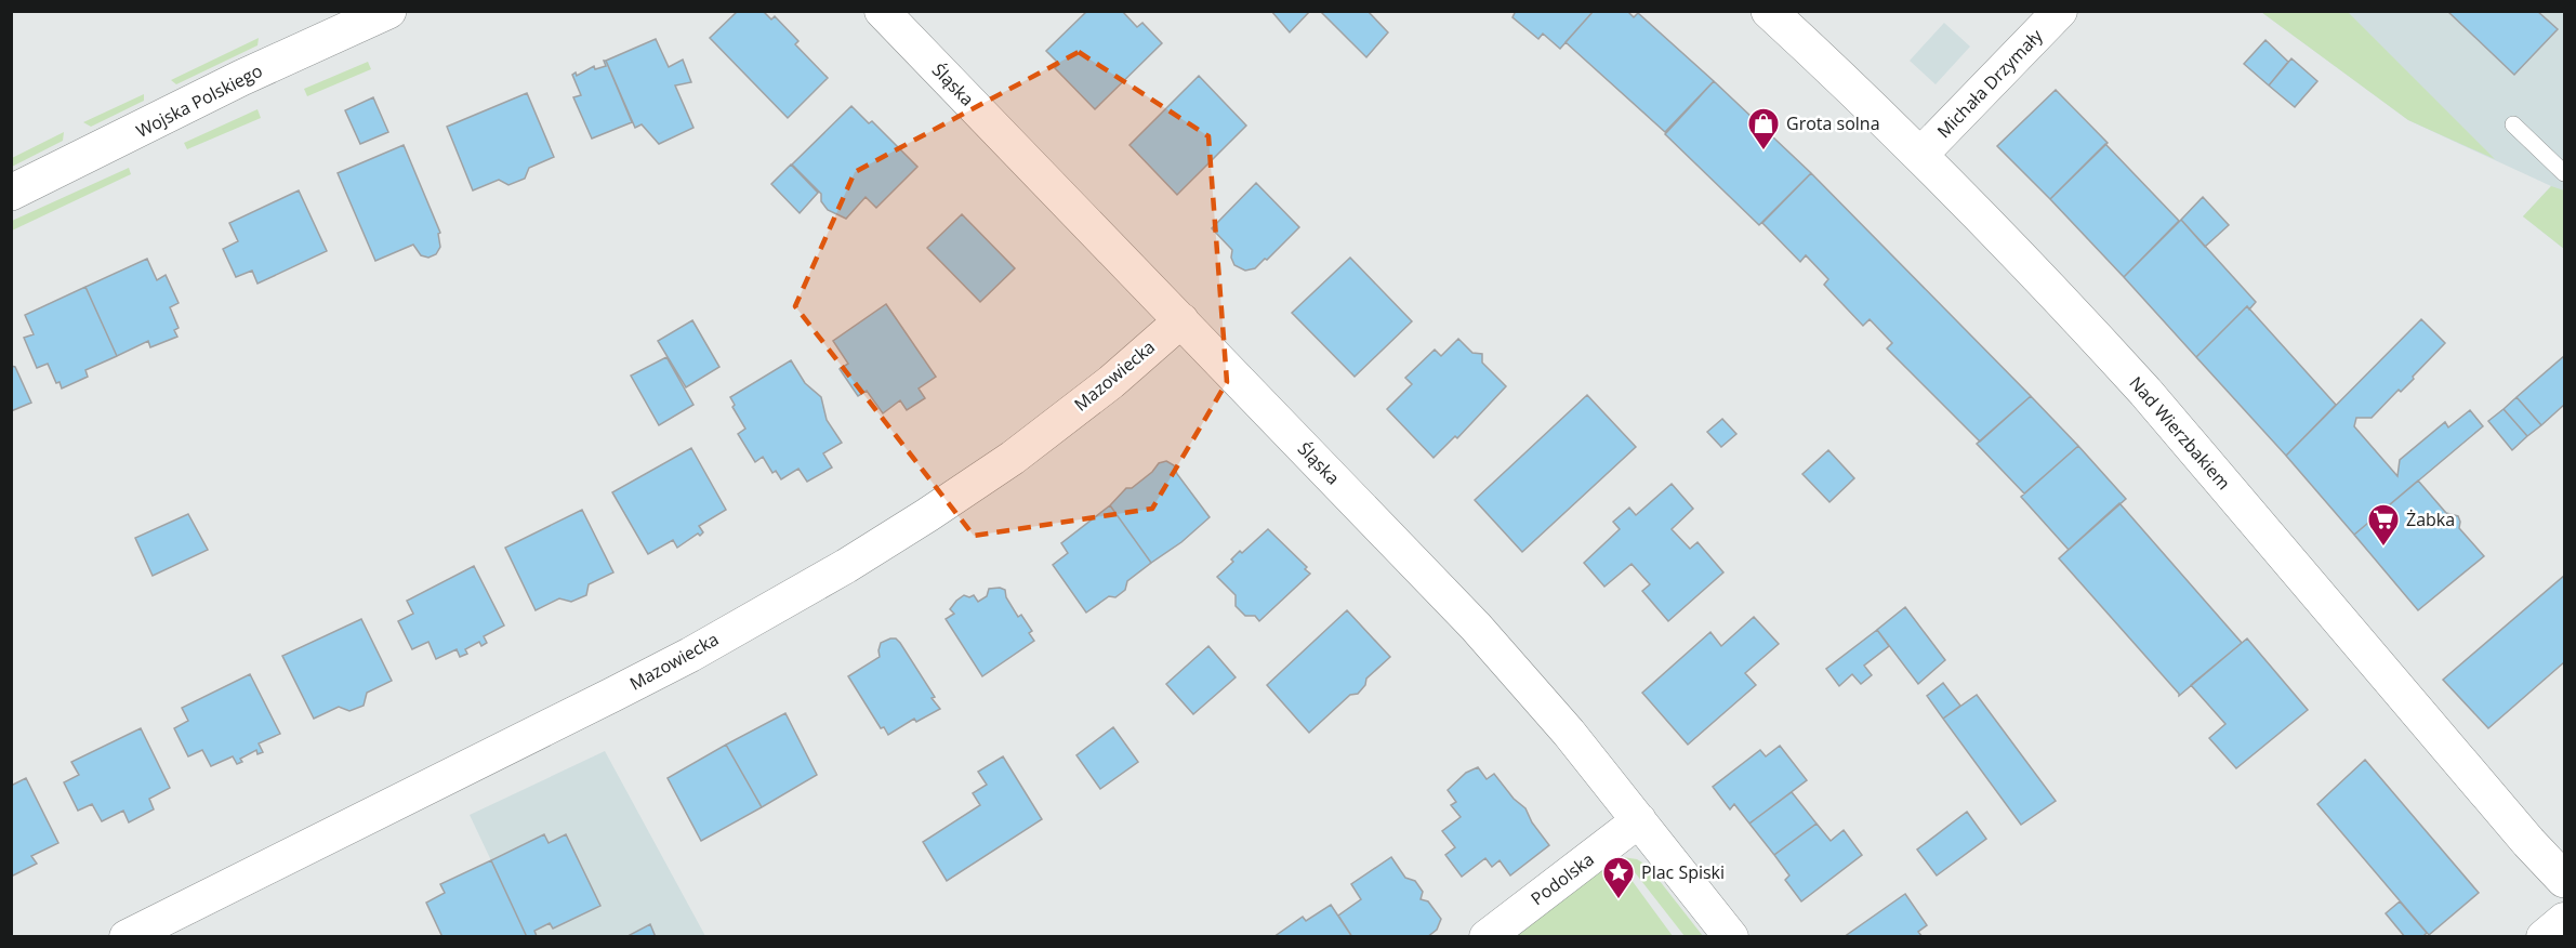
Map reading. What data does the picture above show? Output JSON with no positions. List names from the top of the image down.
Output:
{
  "streets": {
    "street": [
      "Michała Drzymały",
      "Śląska",
      "Wojska Polskiego",
      "Mazowiecka",
      "Nad Wierzbakiem",
      "Podolska"
    ]
  },
  "crossings": [
    ["Michała Drzymały", "Nad Wierzbakiem"],
    ["Śląska", "Mazowiecka"],
    ["Śląska", "Podolska"]
  ],
  "places": {
    "shop": ["Grota solna"],
    "supermarket": ["Żabka"],
    "place": ["Plac Spiski"]
  }
}
